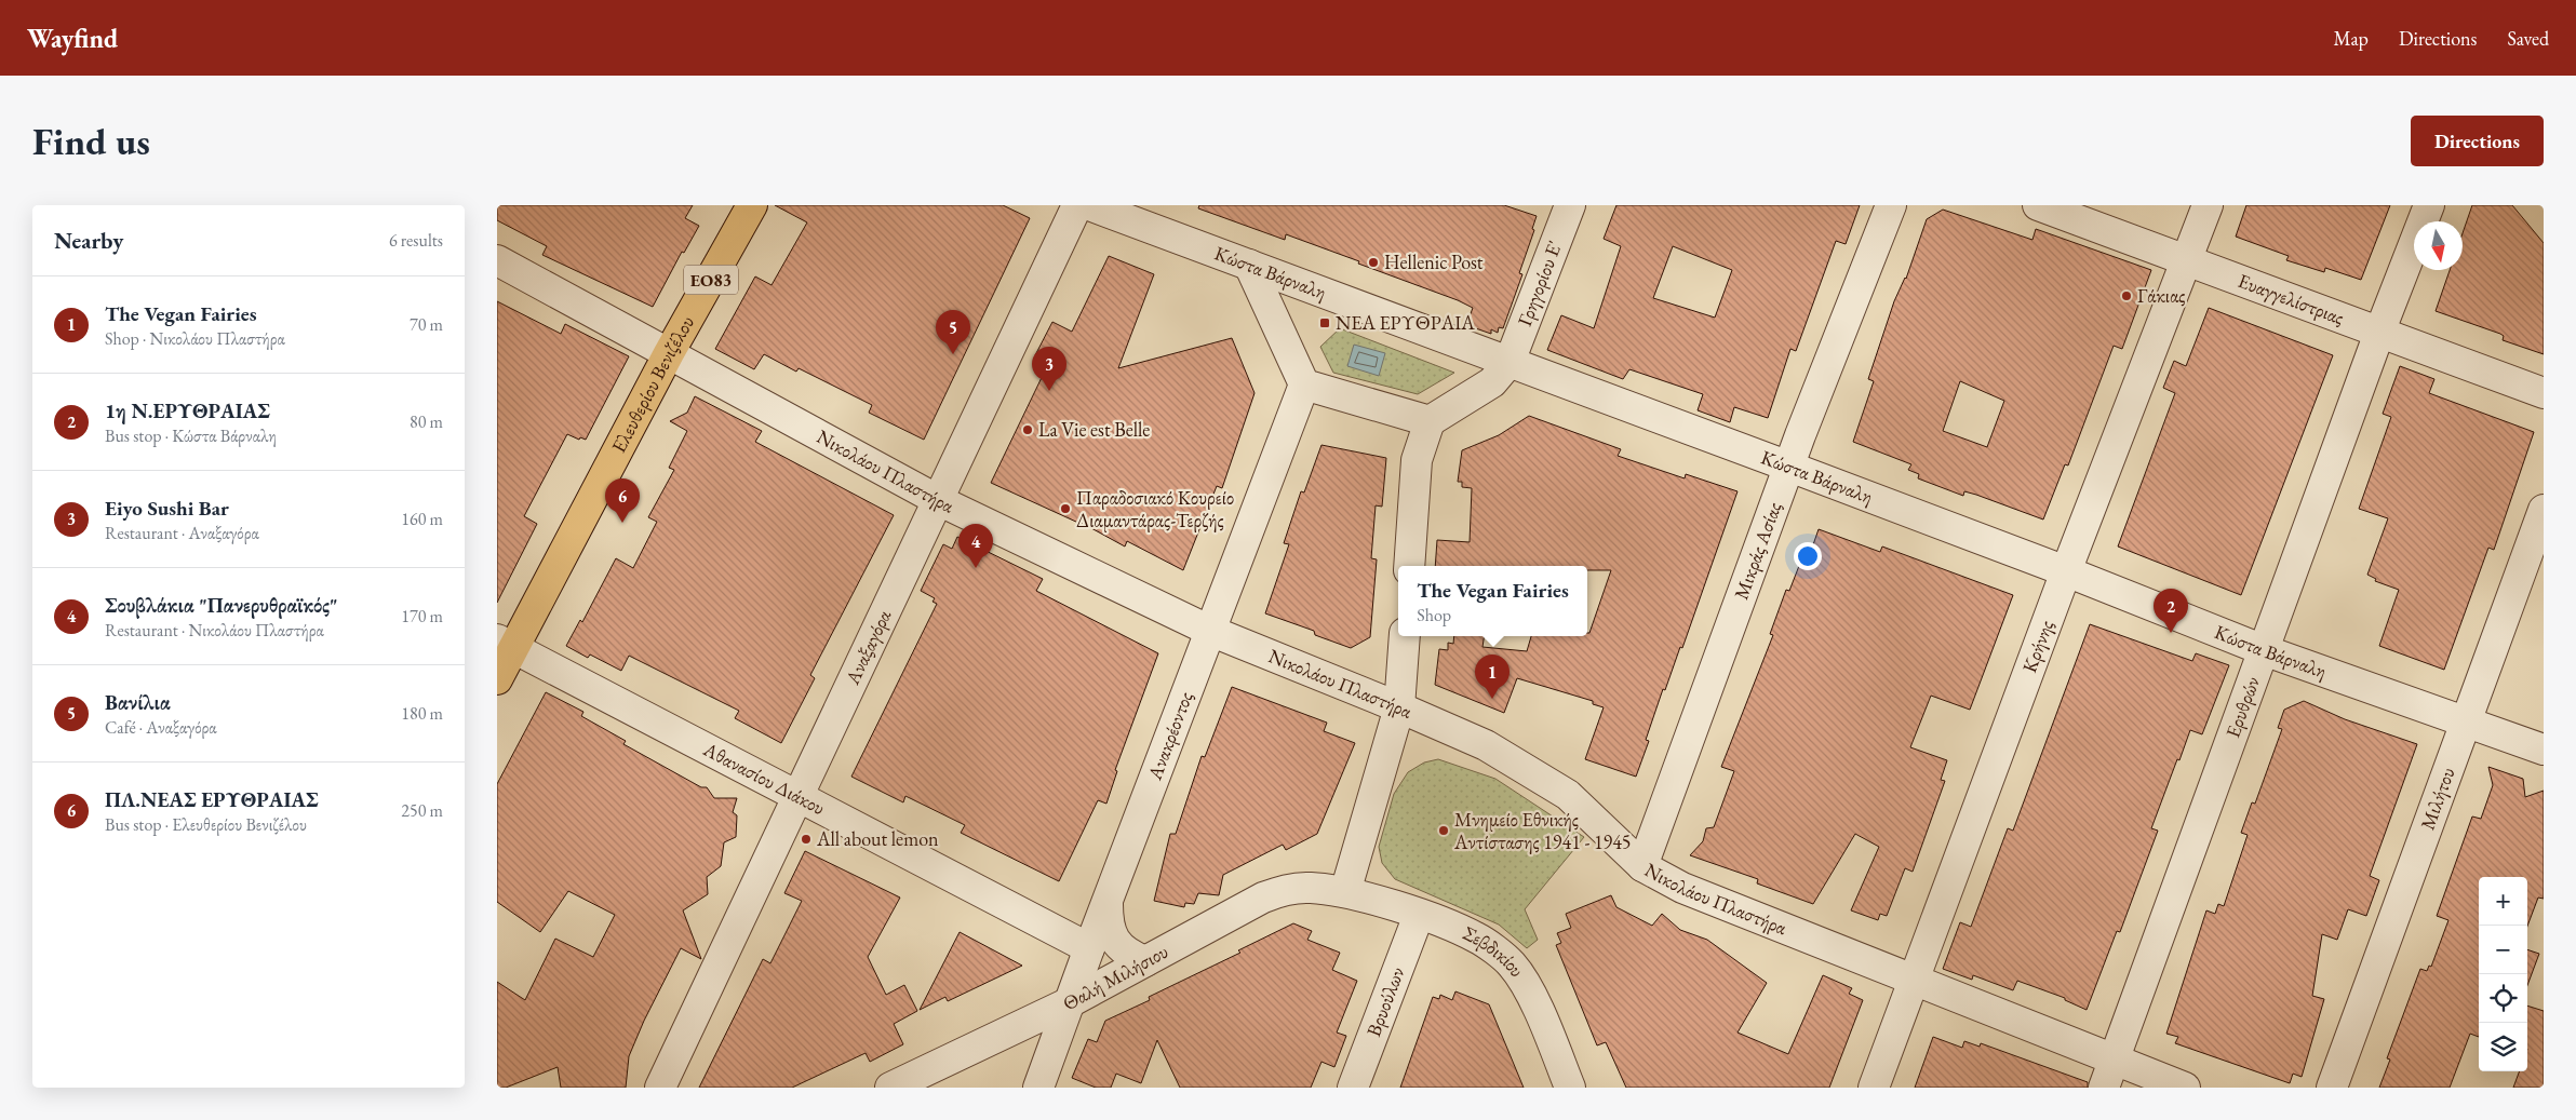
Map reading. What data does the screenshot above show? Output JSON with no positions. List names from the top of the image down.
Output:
{
  "streets": {
    "main road": ["ΕΟ83", "Ελευθερίου Βενιζέλου"],
    "street": [
      "Κώστα Βάρναλη",
      "Γρηγορίου Ε'",
      "Ευαγγελίστριας",
      "Νικολάου Πλαστήρα",
      "Μικράς Ασίας",
      "Κρήνης",
      "Αναξαγόρα",
      "Ερυθρών",
      "Ανακρέοντος",
      "Αθανασίου Διάκου",
      "Μιλήτου",
      "Σεβδικίου",
      "Θαλή Μιλήσιου",
      "Βρυούλων"
    ]
  },
  "crossings": [
    ["Κώστα Βάρναλη", "Γρηγορίου Ε'"],
    ["Κώστα Βάρναλη", "Μικράς Ασίας"],
    ["Κώστα Βάρναλη", "Κρήνης"],
    ["Κώστα Βάρναλη", "Ερυθρών"],
    ["Κώστα Βάρναλη", "Μιλήτου"],
    ["Ευαγγελίστριας", "Κρήνης"],
    ["Ευαγγελίστριας", "Ερυθρών"],
    ["Ελευθερίου Βενιζέλου", "Νικολάου Πλαστήρα"],
    ["Ελευθερίου Βενιζέλου", "Αθανασίου Διάκου"],
    ["Νικολάου Πλαστήρα", "Μικράς Ασίας"],
    ["Νικολάου Πλαστήρα", "Κρήνης"],
    ["Νικολάου Πλαστήρα", "Αναξαγόρα"],
    ["Νικολάου Πλαστήρα", "Ερυθρών"],
    ["Νικολάου Πλαστήρα", "Ανακρέοντος"],
    ["Αναξαγόρα", "Αθανασίου Διάκου"],
    ["Ανακρέοντος", "Αθανασίου Διάκου"],
    ["Ανακρέοντος", "Θαλή Μιλήσιου"],
    ["Σεβδικίου", "Θαλή Μιλήσιου"],
    ["Σεβδικίου", "Βρυούλων"]
  ],
  "places": {
    "other": [
      "Hellenic Post",
      "Γάκιας",
      "La Vie est Belle",
      "Παραδοσιακό Κουρείο Διαμαντάρας-Τερζής",
      "Μνημείο Εθνικής Αντίστασης 1941 - 1945",
      "All about lemon"
    ],
    "transit": ["ΝΕΑ ΕΡΥΘΡΑΙΑ"]
  },
  "north": "bottom",
  "page": {
    "header": "Wayfind",
    "nav": ["Map", "Directions", "Saved"],
    "buttons": "Directions",
    "title": "Find us",
    "heading": ["Nearby", "6 results"],
    "list": [
      {
        "mark": "1",
        "name": "The Vegan Fairies",
        "note": "Shop · Νικολάου Πλαστήρα",
        "value": "70 m"
      },
      {
        "mark": "2",
        "name": "1η Ν.ΕΡΥΘΡΑΙΑΣ",
        "note": "Bus stop · Κώστα Βάρναλη",
        "value": "80 m"
      },
      {
        "mark": "3",
        "name": "Eiyo Sushi Bar",
        "note": "Restaurant · Αναξαγόρα",
        "value": "160 m"
      },
      {
        "mark": "4",
        "name": "Σουβλάκια \"Πανερυθραϊκός\"",
        "note": "Restaurant · Νικολάου Πλαστήρα",
        "value": "170 m"
      },
      {
        "mark": "5",
        "name": "Βανίλια",
        "note": "Café · Αναξαγόρα",
        "value": "180 m"
      },
      {
        "mark": "6",
        "name": "ΠΛ.ΝΕΑΣ ΕΡΥΘΡΑΙΑΣ",
        "note": "Bus stop · Ελευθερίου Βενιζέλου",
        "value": "250 m"
      }
    ],
    "pins": [
      "5",
      "3",
      "6",
      "4",
      "2",
      "1"
    ],
    "popup": ["The Vegan Fairies", "Shop"],
    "map_buttons": ["+", "−"]
  }
}
